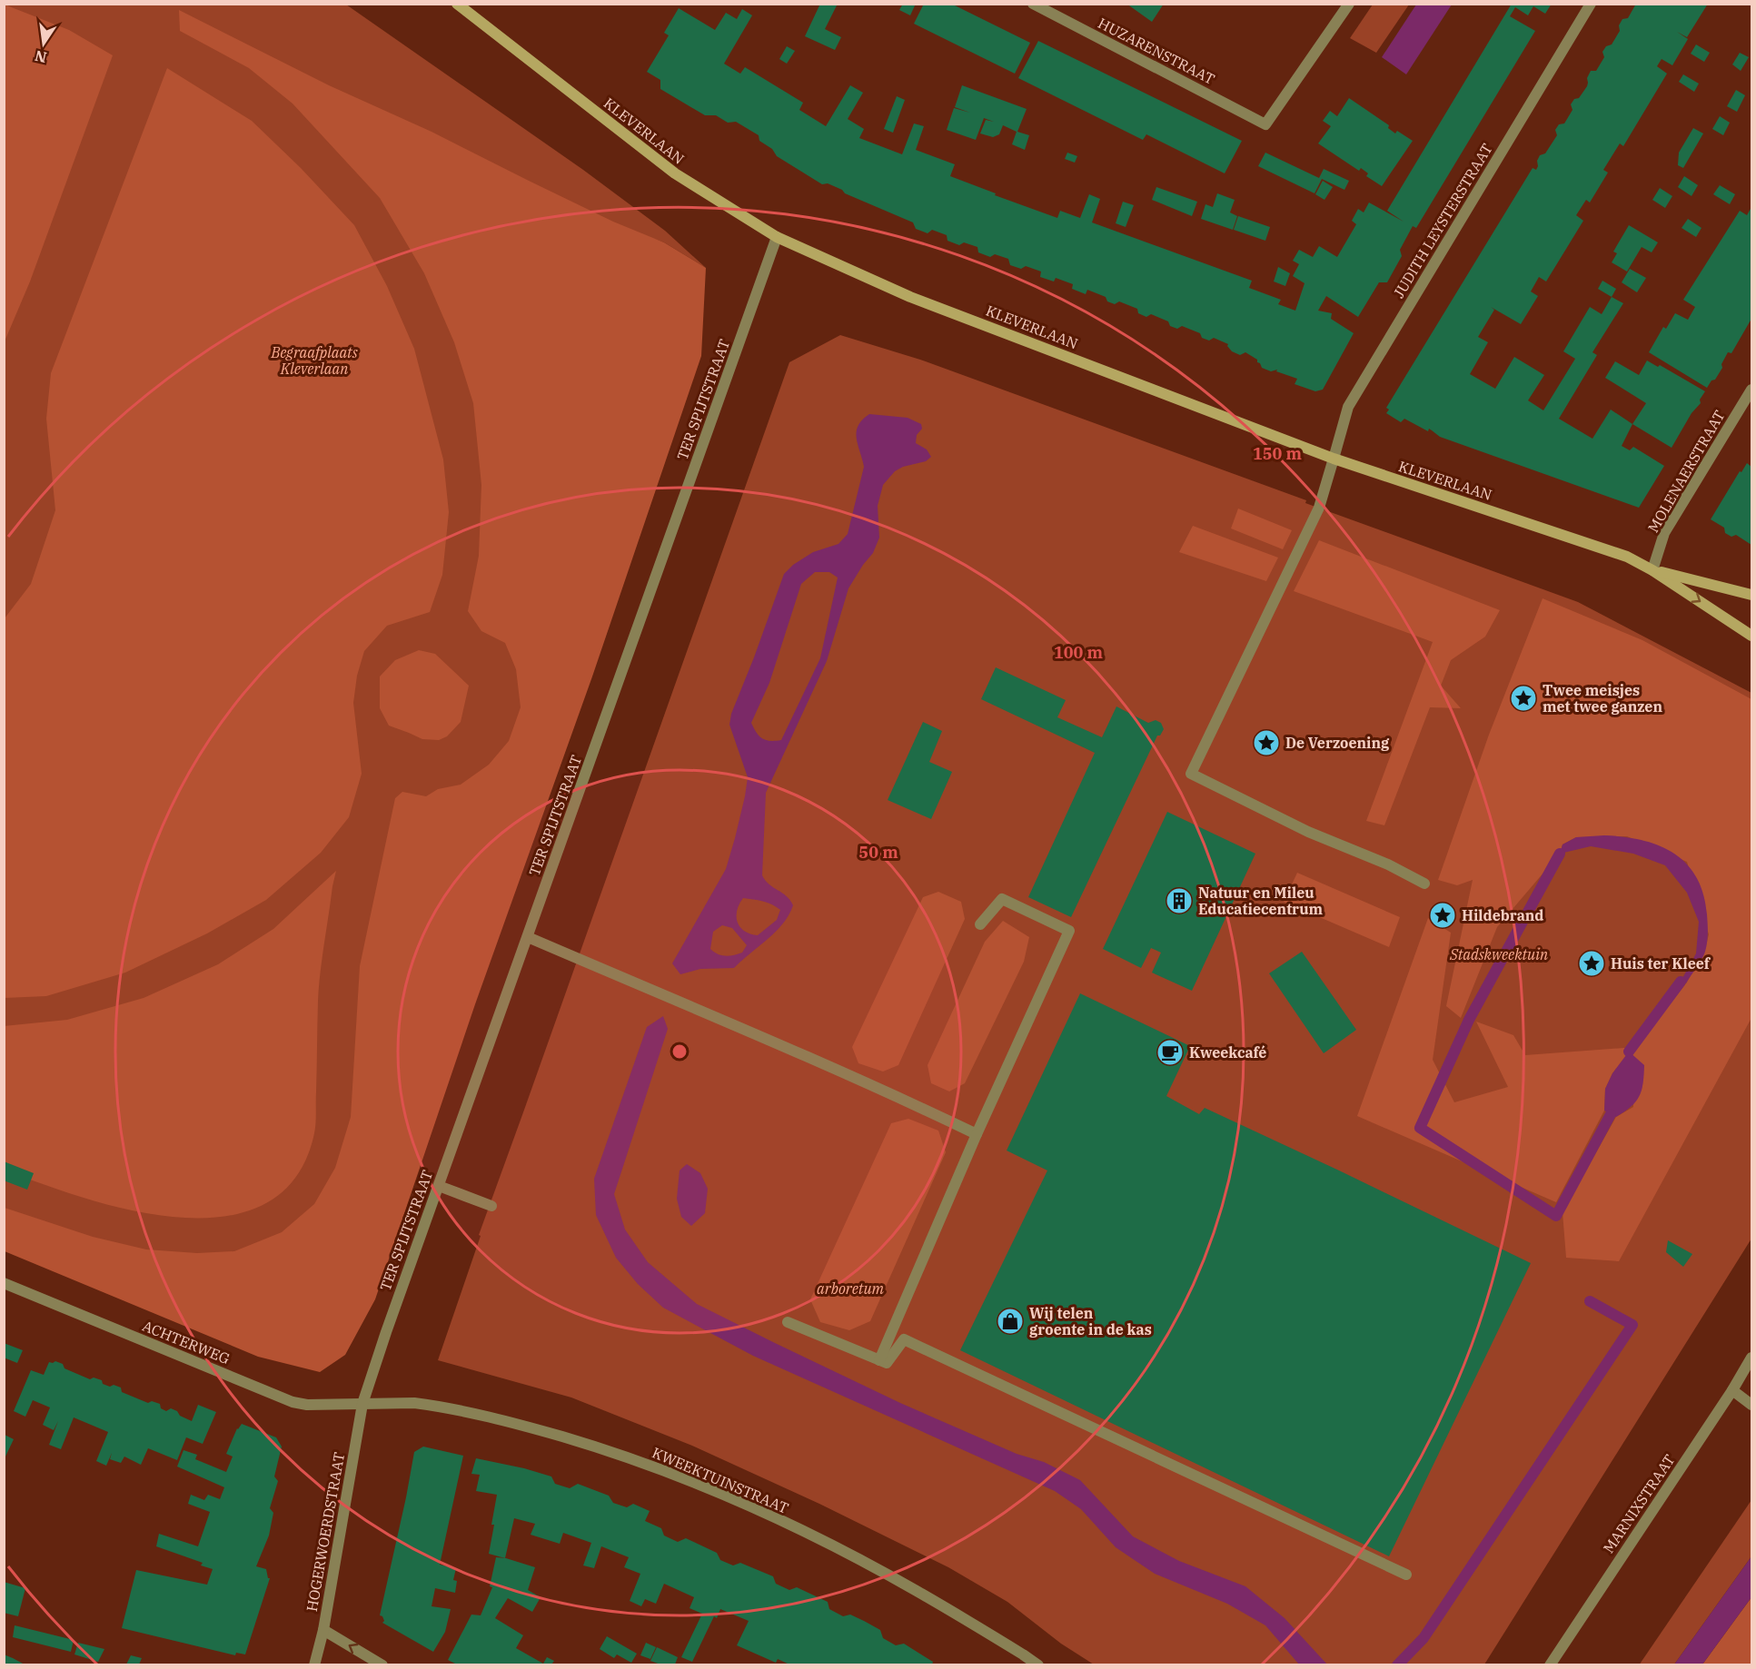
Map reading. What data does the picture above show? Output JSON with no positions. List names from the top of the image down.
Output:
{
  "streets": {
    "main road": ["KLEVERLAAN"],
    "street": [
      "HUZARENSTRAAT",
      "JUDITH LEYSTERSTRAAT",
      "TER SPIJTSTRAAT",
      "MOLENAERSTRAAT",
      "ACHTERWEG",
      "KWEEKTUINSTRAAT",
      "MARNIXSTRAAT",
      "HOGERWOERDSTRAAT"
    ]
  },
  "crossings": [
    ["KLEVERLAAN", "JUDITH LEYSTERSTRAAT"],
    ["KLEVERLAAN", "TER SPIJTSTRAAT"],
    ["KLEVERLAAN", "MOLENAERSTRAAT"],
    ["TER SPIJTSTRAAT", "ACHTERWEG"],
    ["TER SPIJTSTRAAT", "KWEEKTUINSTRAAT"],
    ["TER SPIJTSTRAAT", "HOGERWOERDSTRAAT"],
    ["ACHTERWEG", "KWEEKTUINSTRAAT"],
    ["ACHTERWEG", "HOGERWOERDSTRAAT"],
    ["KWEEKTUINSTRAAT", "HOGERWOERDSTRAAT"]
  ],
  "parks": ["Begraafplaats Kleverlaan", "Stadskweektuin", "arboretum"],
  "places": {
    "place": [
      "Twee meisjes met twee ganzen",
      "De Verzoening",
      "Hildebrand",
      "Huis ter Kleef"
    ],
    "building": ["Natuur en Mileu Educatiecentrum"],
    "cafe": ["Kweekcafé"],
    "shop": ["Wij telen groente in de kas"]
  },
  "north": "bottom",
  "rings": ["150 m", "100 m", "50 m"]
}
